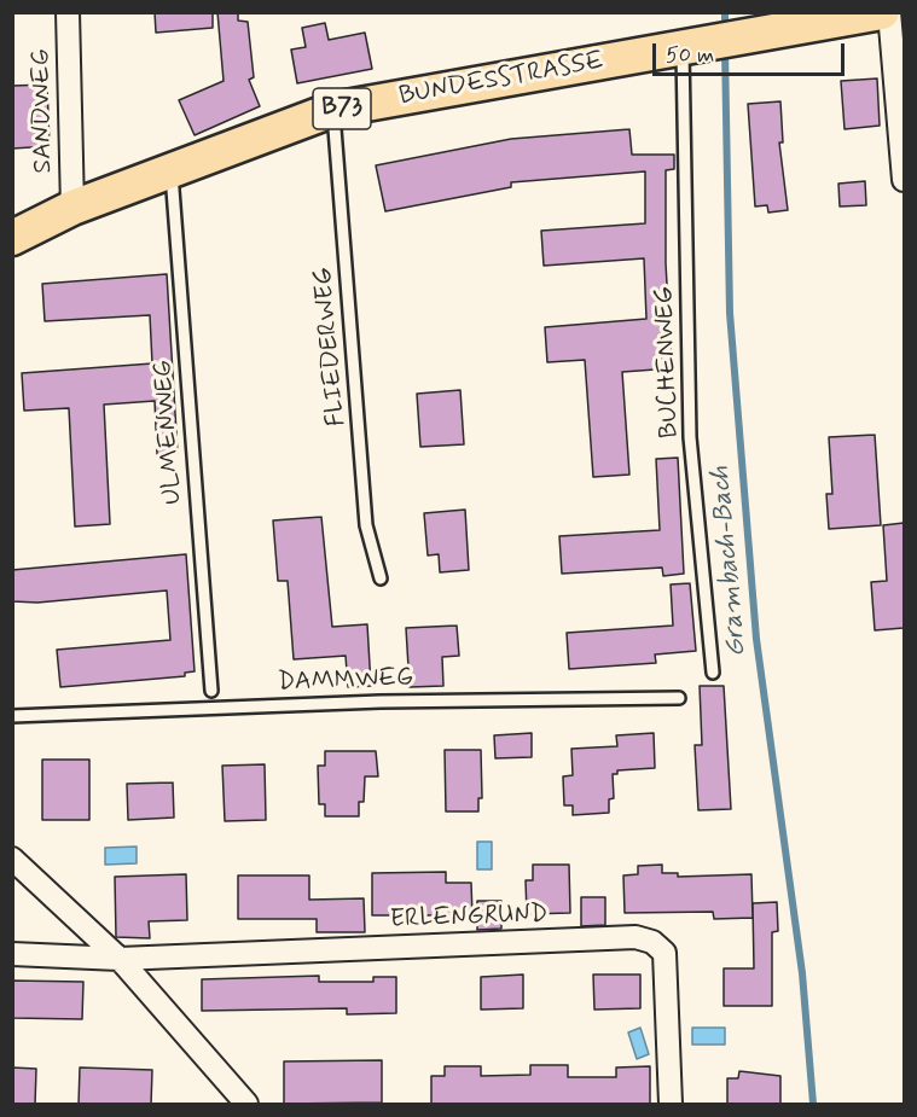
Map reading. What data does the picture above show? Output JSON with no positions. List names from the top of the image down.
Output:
{
  "streets": {
    "main road": ["BUNDESSTRASSE", "B73"],
    "street": ["SANDWEG", "ERLENGRUND"],
    "lane": [
      "FLIEDERWEG",
      "BUCHENWEG",
      "ULMENWEG",
      "DAMMWEG"
    ]
  },
  "crossings": [
    ["BUNDESSTRASSE", "SANDWEG"],
    ["BUNDESSTRASSE", "FLIEDERWEG"],
    ["BUNDESSTRASSE", "BUCHENWEG"],
    ["BUNDESSTRASSE", "ULMENWEG"]
  ],
  "water": ["Grambach-Bach"],
  "scale_bar": "50 m"
}
